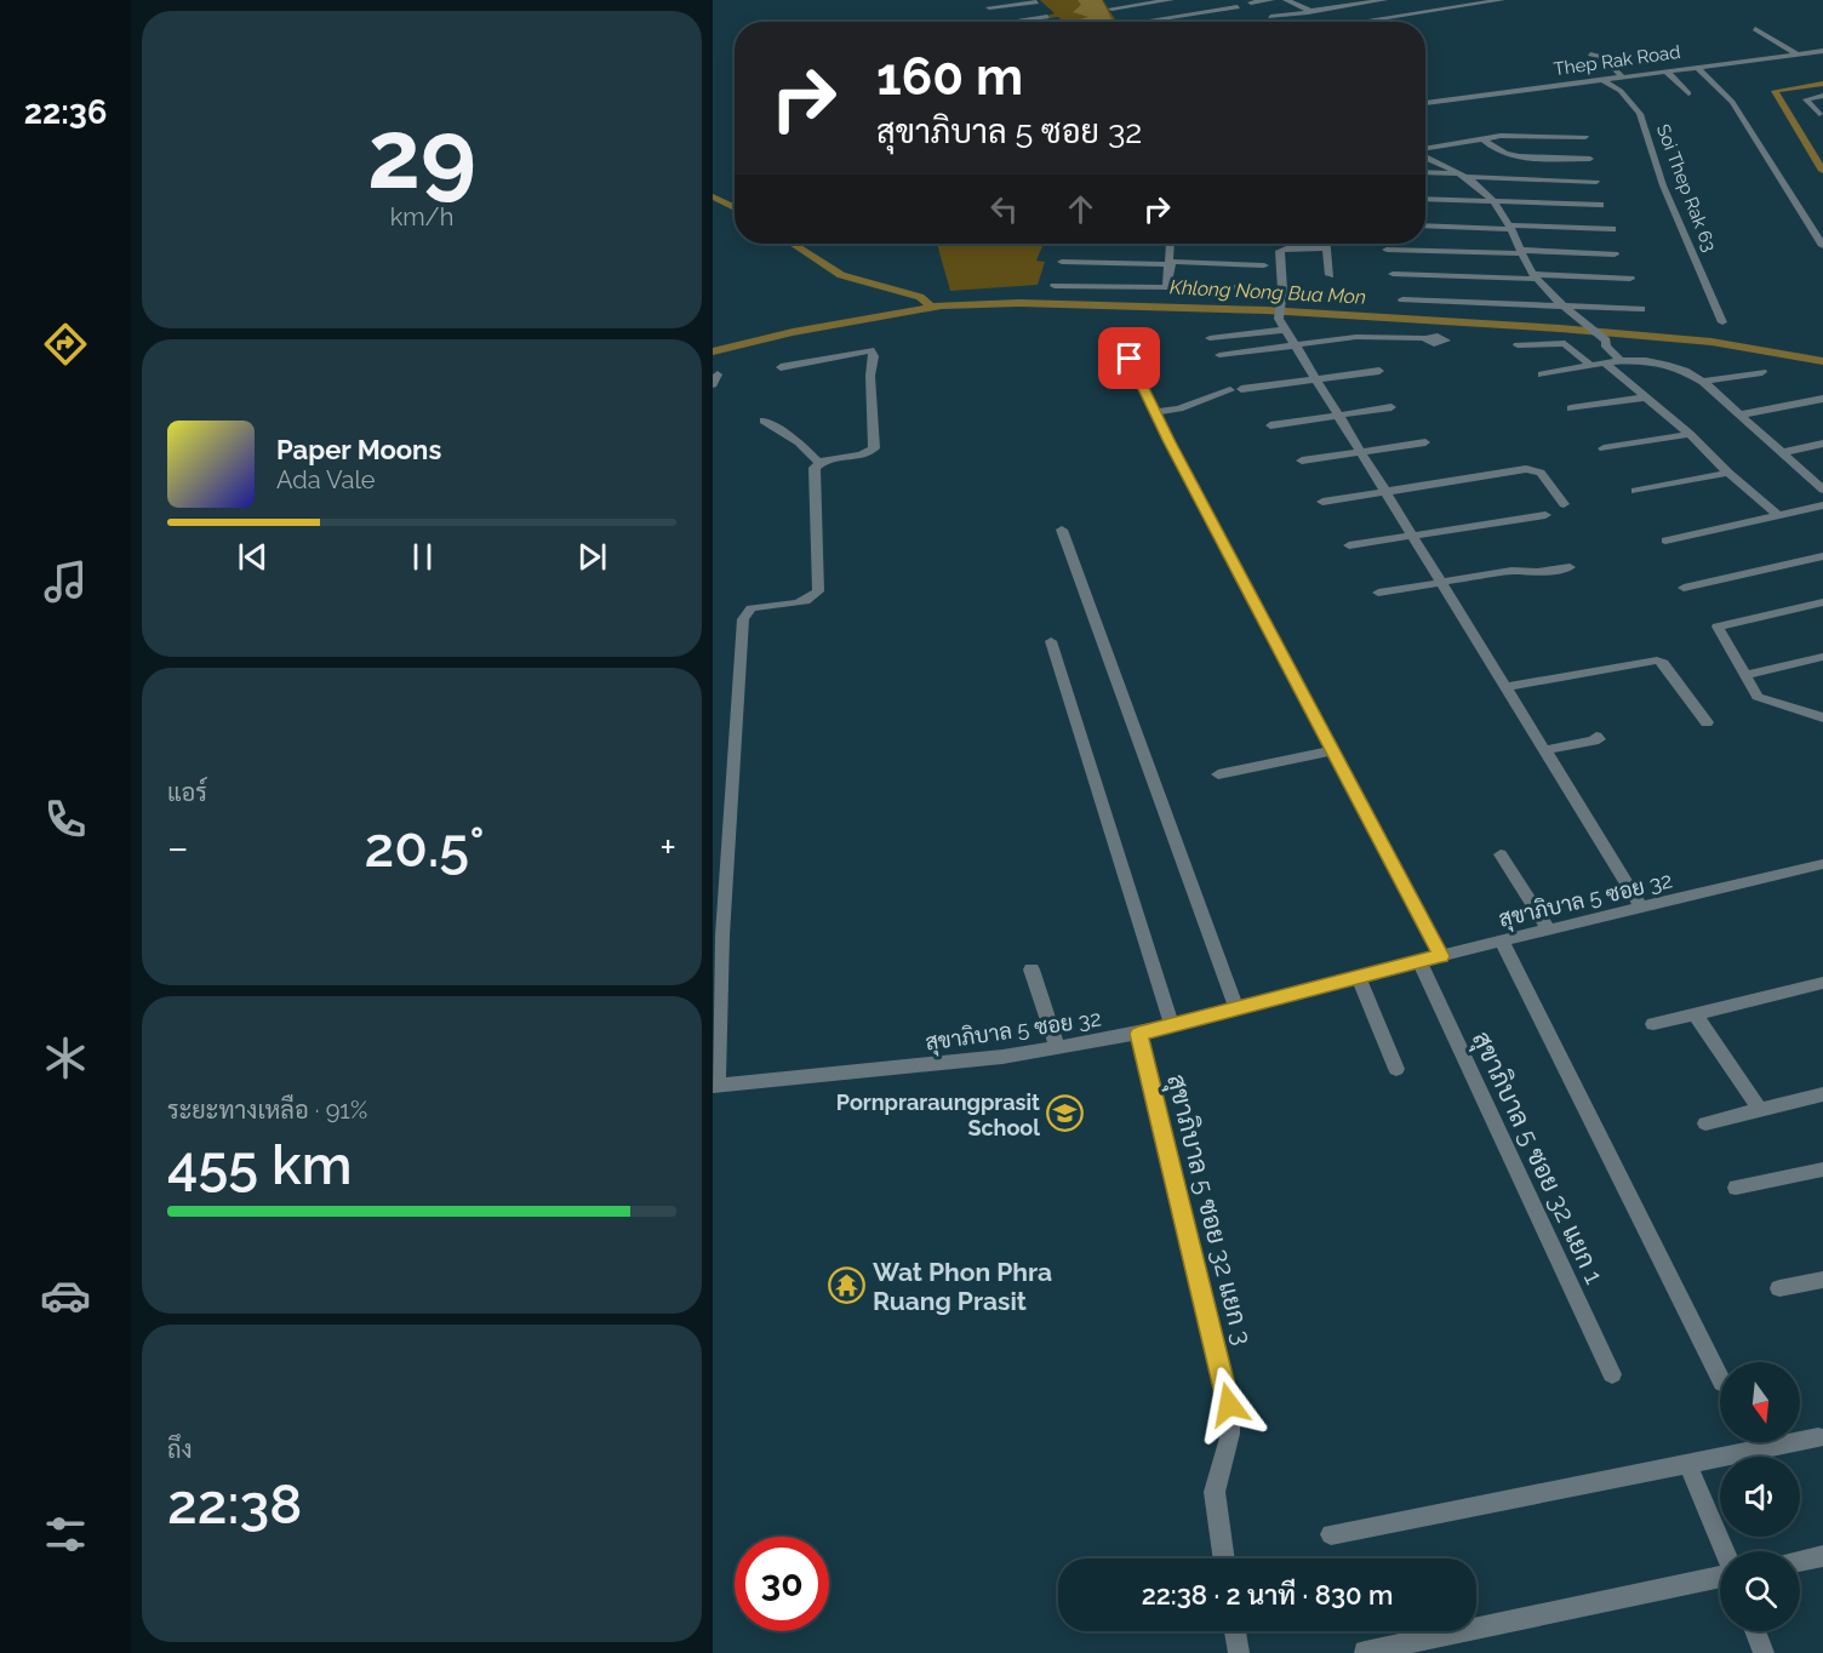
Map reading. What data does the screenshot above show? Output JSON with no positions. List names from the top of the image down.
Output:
{
  "streets": {
    "street": [
      "Thep Rak Road",
      "Soi Thep Rak 63",
      "สุขาภิบาล 5 ซอย 32",
      "สุขาภิบาล 5 ซอย 32 แยก 1",
      "สุขาภิบาล 5 ซอย 32 แยก 3"
    ]
  },
  "crossings": [
    ["Thep Rak Road", "Soi Thep Rak 63"],
    ["สุขาภิบาล 5 ซอย 32", "สุขาภิบาล 5 ซอย 32 แยก 1"],
    ["สุขาภิบาล 5 ซอย 32", "สุขาภิบาล 5 ซอย 32 แยก 3"]
  ],
  "water": ["Khlong Nong Bua Mon"],
  "places": {
    "school or university": ["Pornpraraungprasit School"],
    "temple": ["Wat Phon Phra Ruang Prasit"]
  },
  "north": "bottom",
  "page": {
    "tabs": "22:36",
    "tile": [
      ["29", "km/h"],
      "แอร์",
      ["ระยะทางเหลือ · 91%", "455 km"],
      ["ถึง", "22:38"]
    ],
    "turn": ["160 m", "สุขาภิบาล 5 ซอย 32"],
    "song": ["Paper Moons", "Ada Vale"],
    "heat": ["−", "20.5°", "+"],
    "limit": "30",
    "trip": "22:38 · 2 นาที · 830 m"
  }
}
